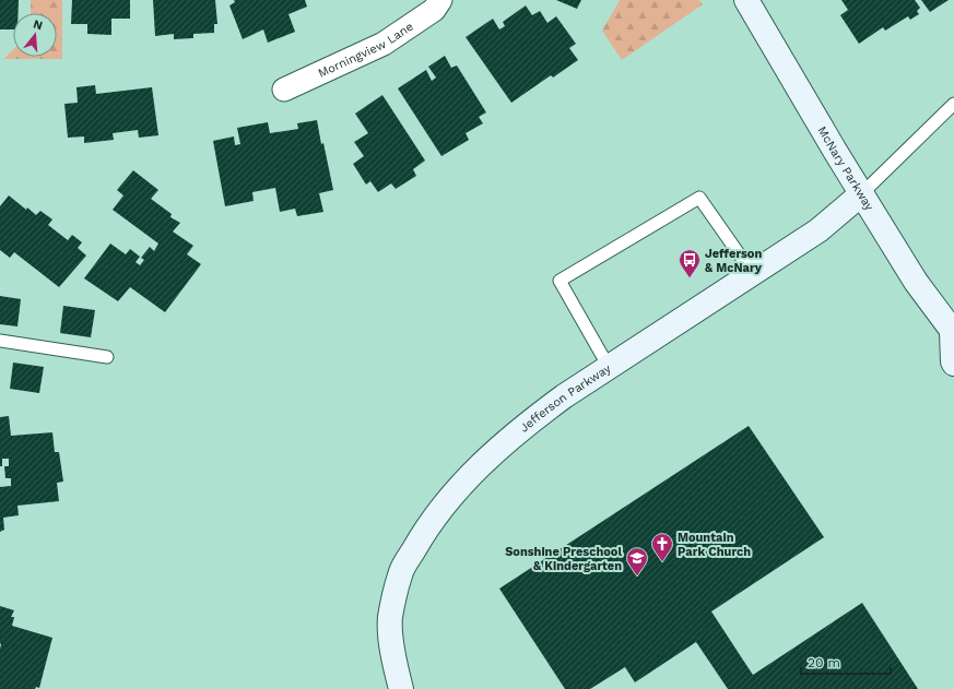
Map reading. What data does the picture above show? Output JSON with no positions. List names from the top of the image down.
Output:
{
  "streets": {
    "street": ["Morningview Lane", "McNary Parkway", "Jefferson Parkway"]
  },
  "crossings": [
    ["McNary Parkway", "Jefferson Parkway"]
  ],
  "places": {
    "bus stop": ["Jefferson & McNary"],
    "church": ["Mountain Park Church"],
    "school or university": ["Sonshine Preschool & Kindergarten"]
  },
  "scale_bar": "20 m",
  "north": "top"
}
